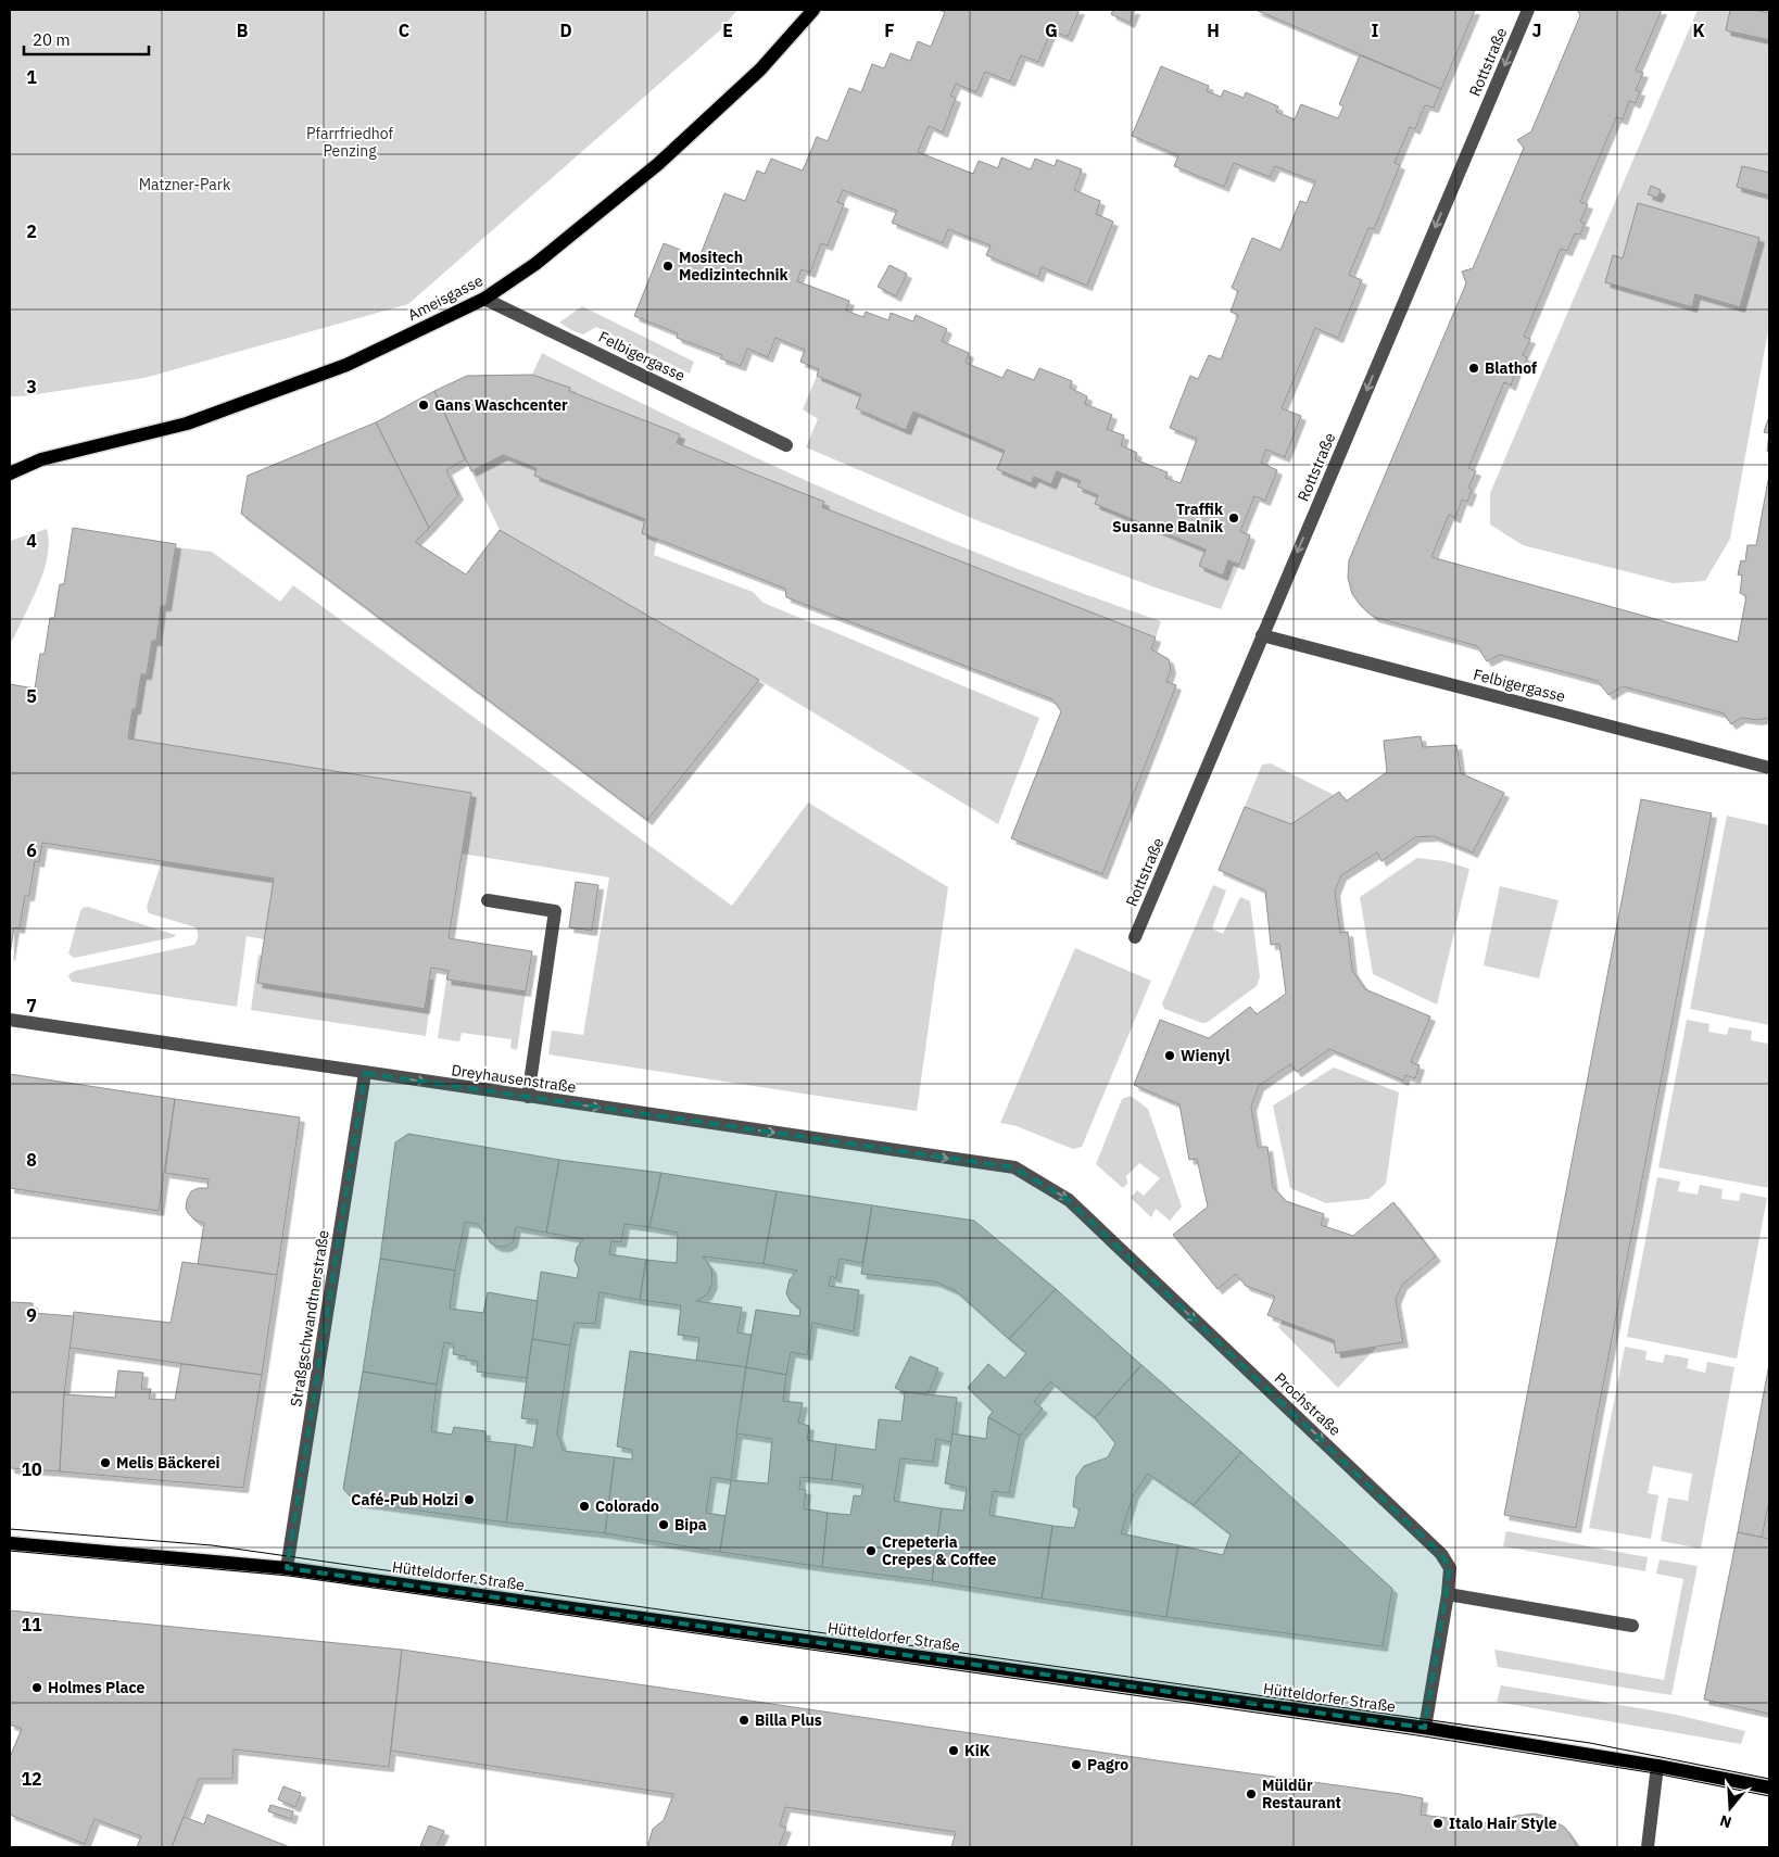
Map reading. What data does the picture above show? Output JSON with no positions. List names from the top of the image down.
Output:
{
  "streets": {
    "main road": ["Ameisgasse", "Hütteldorfer Straße"],
    "street": [
      "Rottstraße",
      "Felbigergasse",
      "Dreyhausenstraße",
      "Straßgschwandtnerstraße",
      "Prochstraße"
    ]
  },
  "crossings": [
    ["Rottstraße", "Felbigergasse"],
    ["Ameisgasse", "Felbigergasse"],
    ["Dreyhausenstraße", "Straßgschwandtnerstraße"],
    ["Dreyhausenstraße", "Prochstraße"],
    ["Straßgschwandtnerstraße", "Hütteldorfer Straße"],
    ["Prochstraße", "Hütteldorfer Straße"]
  ],
  "one_way": ["Rottstraße", "Dreyhausenstraße", "Prochstraße"],
  "parks": ["Pfarrfriedhof Penzing", "Matzner-Park"],
  "places": [
    "Mositech Medizintechnik",
    "Blathof",
    "Gans Waschcenter",
    "Traffik Susanne Balnik",
    "Wienyl",
    "Melis Bäckerei",
    "Café-Pub Holzi",
    "Colorado",
    "Bipa",
    "Crepeteria Crepes & Coffee",
    "Holmes Place",
    "Billa Plus",
    "KiK",
    "Pagro",
    "Müldür Restaurant",
    "Italo Hair Style"
  ],
  "scale_bar": "20 m",
  "north": "bottom",
  "grid": {
    "columns": [
      "B",
      "C",
      "D",
      "E",
      "F",
      "G",
      "H",
      "I",
      "J",
      "K"
    ],
    "rows": [
      "1",
      "2",
      "3",
      "4",
      "5",
      "6",
      "7",
      "8",
      "9",
      "10",
      "11",
      "12"
    ]
  }
}
